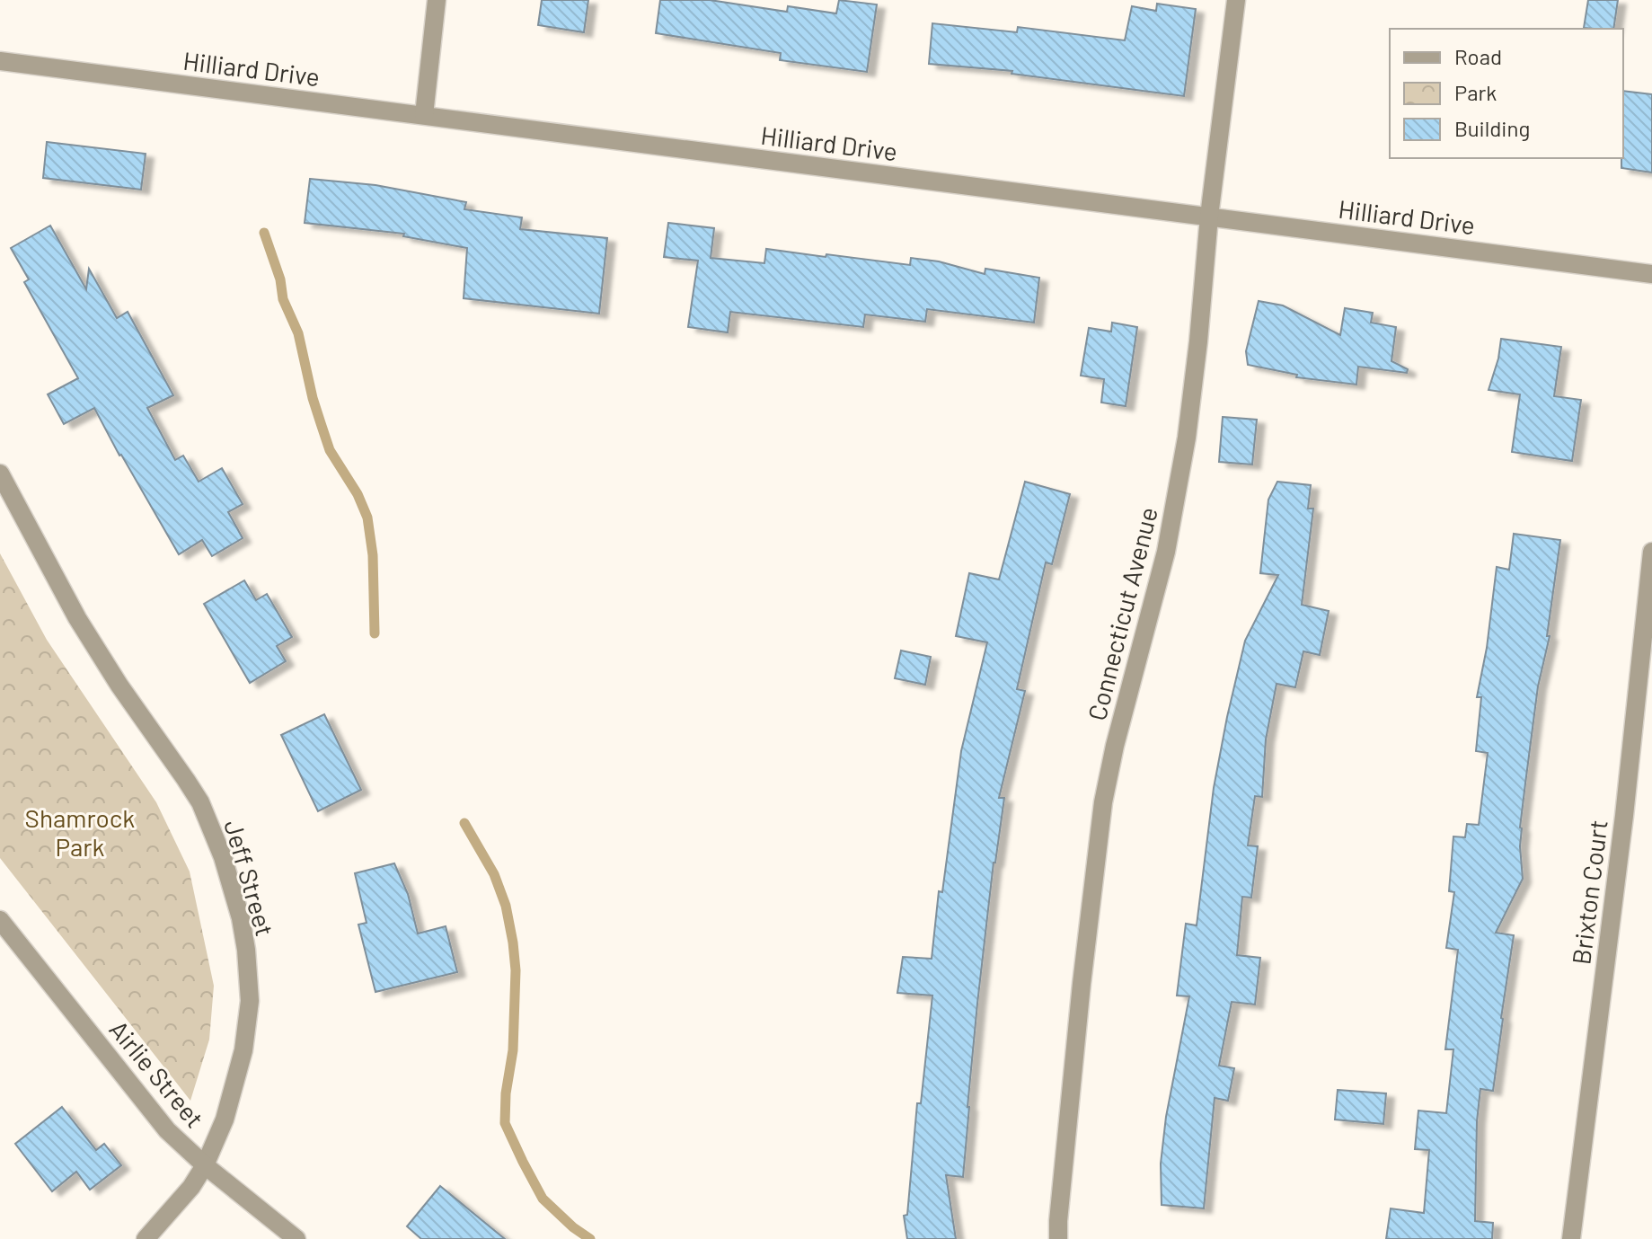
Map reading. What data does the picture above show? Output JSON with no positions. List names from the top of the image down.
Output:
{
  "streets": {
    "street": [
      "Hilliard Drive",
      "Connecticut Avenue",
      "Jeff Street",
      "Brixton Court",
      "Airlie Street"
    ]
  },
  "crossings": [
    ["Hilliard Drive", "Connecticut Avenue"],
    ["Jeff Street", "Airlie Street"]
  ],
  "parks": ["Shamrock Park"],
  "legend": ["Road", "Park", "Building"]
}
